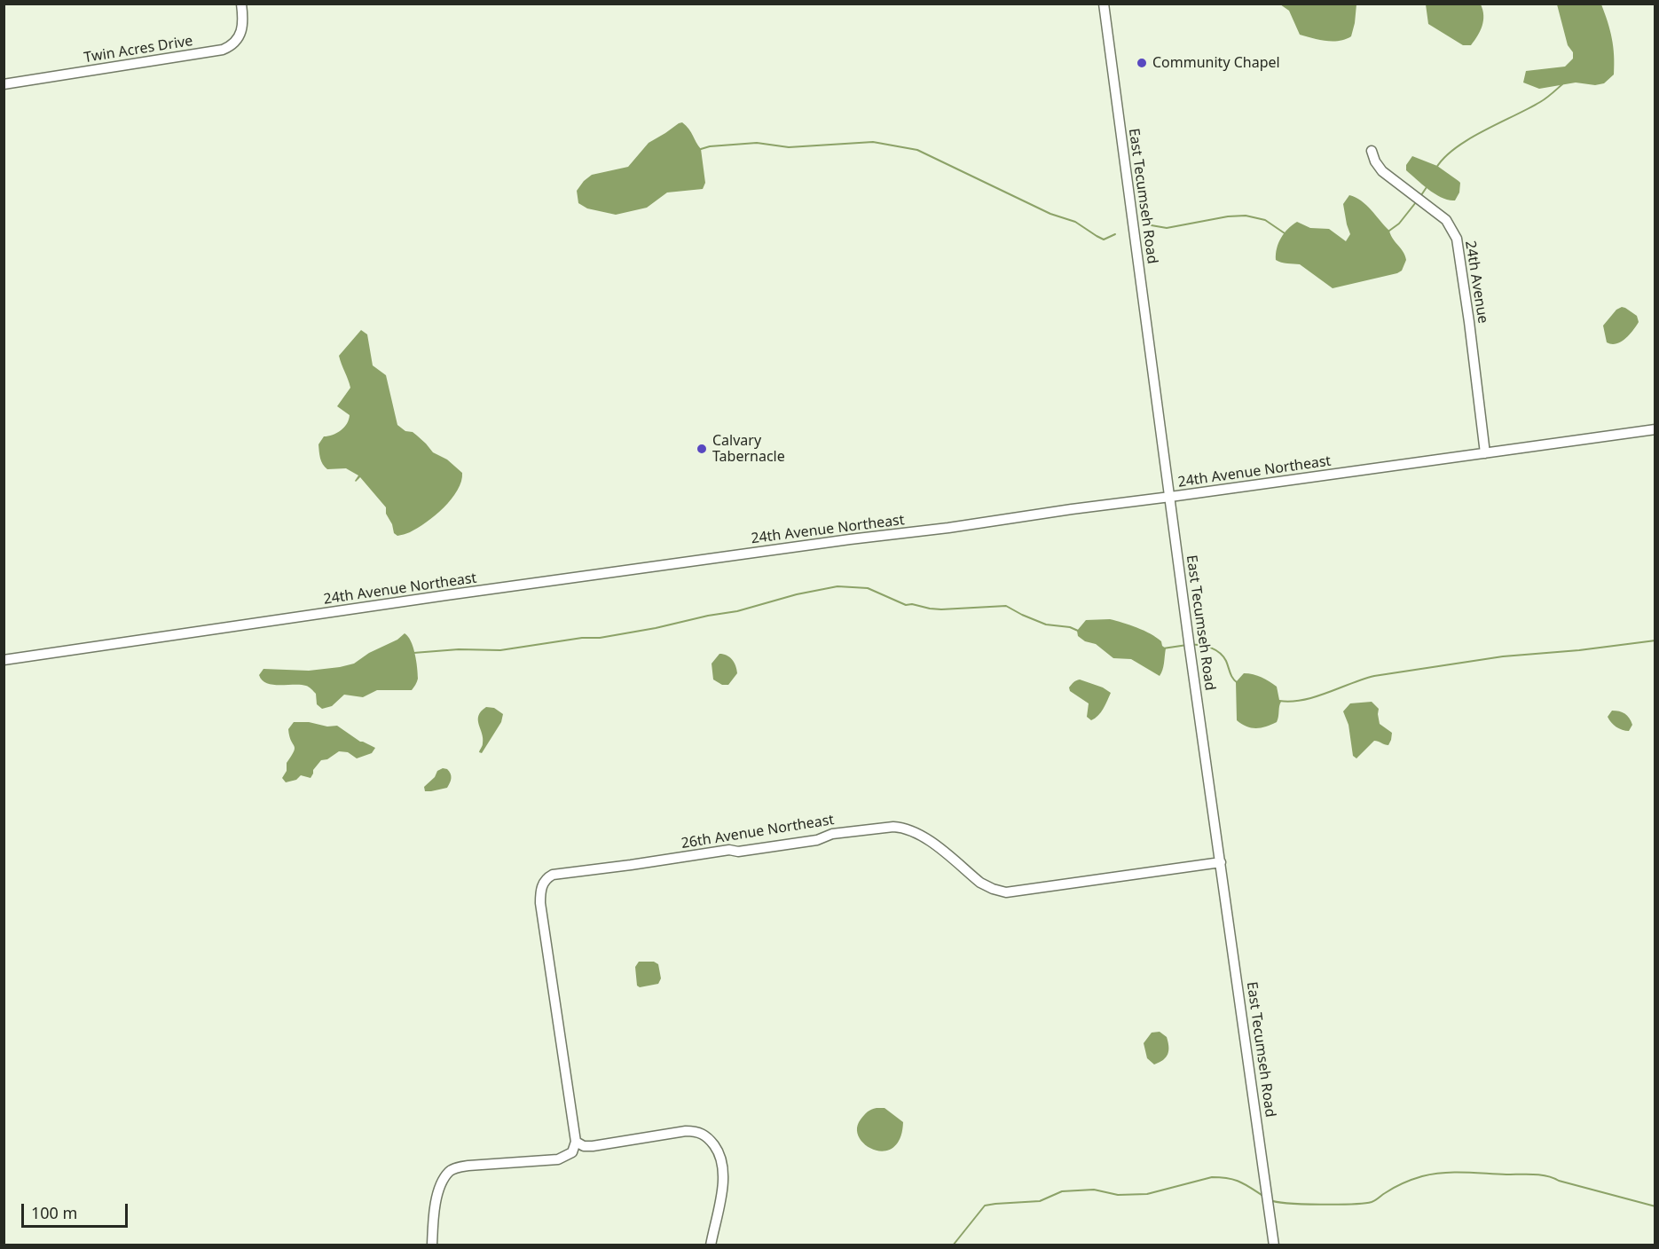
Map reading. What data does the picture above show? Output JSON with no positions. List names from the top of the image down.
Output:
{
  "streets": {
    "street": [
      "Twin Acres Drive",
      "East Tecumseh Road",
      "24th Avenue",
      "24th Avenue Northeast",
      "26th Avenue Northeast"
    ]
  },
  "crossings": [
    ["East Tecumseh Road", "24th Avenue Northeast"],
    ["East Tecumseh Road", "26th Avenue Northeast"],
    ["24th Avenue", "24th Avenue Northeast"]
  ],
  "places": ["Community Chapel", "Calvary Tabernacle"],
  "scale_bar": "100 m"
}
